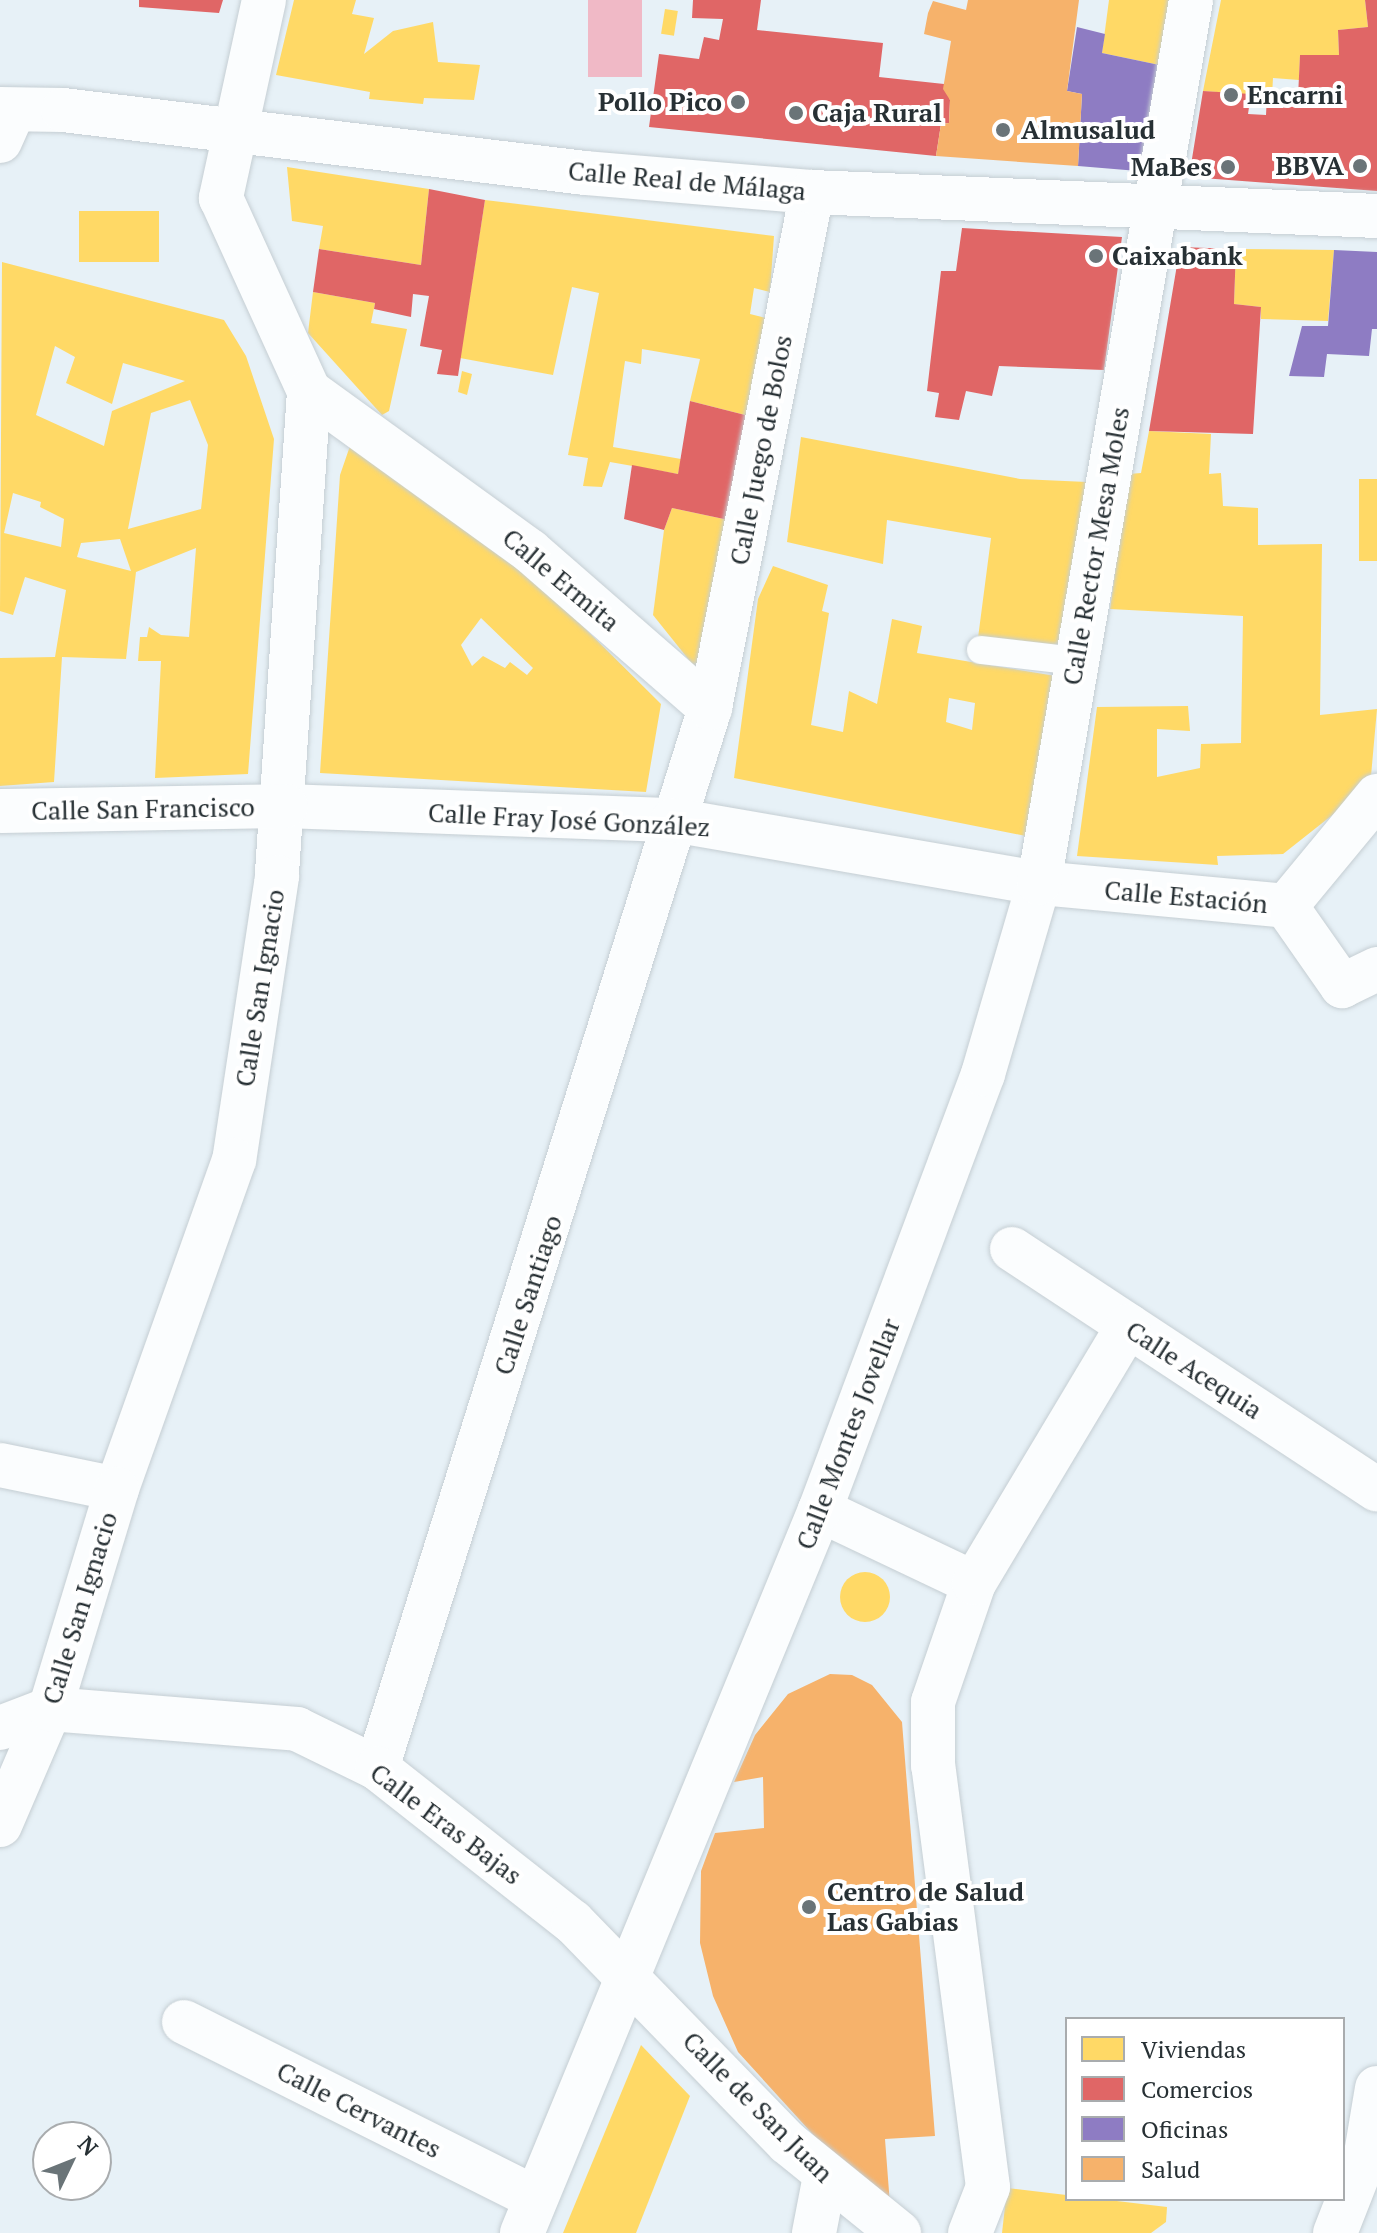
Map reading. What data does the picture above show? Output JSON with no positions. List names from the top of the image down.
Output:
{
  "streets": {
    "street": [
      "Calle Real de Málaga",
      "Calle Juego de Bolos",
      "Calle Rector Mesa Moles",
      "Calle Ermita",
      "Calle San Francisco",
      "Calle Fray José González",
      "Calle Estación",
      "Calle San Ignacio",
      "Calle Santiago",
      "Calle Acequia",
      "Calle Montes Jovellar",
      "Calle Eras Bajas",
      "Calle de San Juan",
      "Calle Cervantes"
    ]
  },
  "crossings": [
    ["Calle Real de Málaga", "Calle Juego de Bolos"],
    ["Calle Real de Málaga", "Calle Rector Mesa Moles"],
    ["Calle Real de Málaga", "Calle San Ignacio"],
    ["Calle Juego de Bolos", "Calle Ermita"],
    ["Calle Rector Mesa Moles", "Calle Fray José González"],
    ["Calle Rector Mesa Moles", "Calle Estación"],
    ["Calle Rector Mesa Moles", "Calle Montes Jovellar"],
    ["Calle Ermita", "Calle San Ignacio"],
    ["Calle San Francisco", "Calle Fray José González"],
    ["Calle San Francisco", "Calle San Ignacio"],
    ["Calle Fray José González", "Calle Estación"],
    ["Calle Fray José González", "Calle San Ignacio"],
    ["Calle Fray José González", "Calle Santiago"],
    ["Calle Fray José González", "Calle Montes Jovellar"],
    ["Calle Estación", "Calle Montes Jovellar"],
    ["Calle San Ignacio", "Calle Eras Bajas"],
    ["Calle Santiago", "Calle Eras Bajas"],
    ["Calle Montes Jovellar", "Calle Eras Bajas"],
    ["Calle Montes Jovellar", "Calle de San Juan"],
    ["Calle Montes Jovellar", "Calle Cervantes"],
    ["Calle Eras Bajas", "Calle de San Juan"],
    ["Calle Eras Bajas", "Calle Cervantes"],
    ["Calle de San Juan", "Calle Cervantes"]
  ],
  "places": [
    "Encarni",
    "Pollo Pico",
    "Caja Rural",
    "Almusalud",
    "BBVA",
    "MaBes",
    "Caixabank",
    "Centro de Salud Las Gabias"
  ],
  "legend": [
    "Viviendas",
    "Comercios",
    "Oficinas",
    "Salud"
  ],
  "north": "top right"
}
